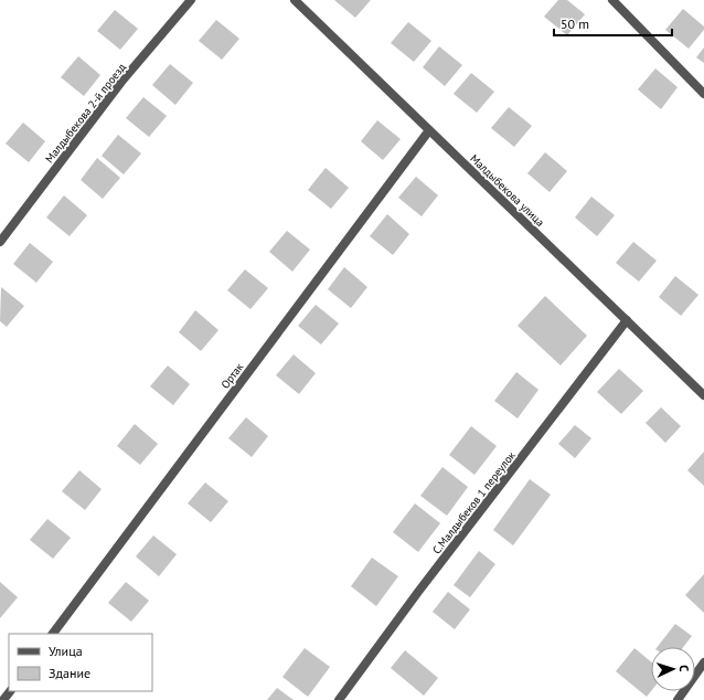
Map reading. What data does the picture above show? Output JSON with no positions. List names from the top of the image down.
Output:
{
  "streets": {
    "street": [
      "Малдыбекова 2-й проезд",
      "Малдыбекова улица",
      "Ортак",
      "С.Малдыбеков 1 переулок"
    ]
  },
  "crossings": [
    ["Малдыбекова улица", "Ортак"],
    ["Малдыбекова улица", "С.Малдыбеков 1 переулок"]
  ],
  "legend": ["Улица", "Здание"],
  "scale_bar": "50 m",
  "north": "right"
}
